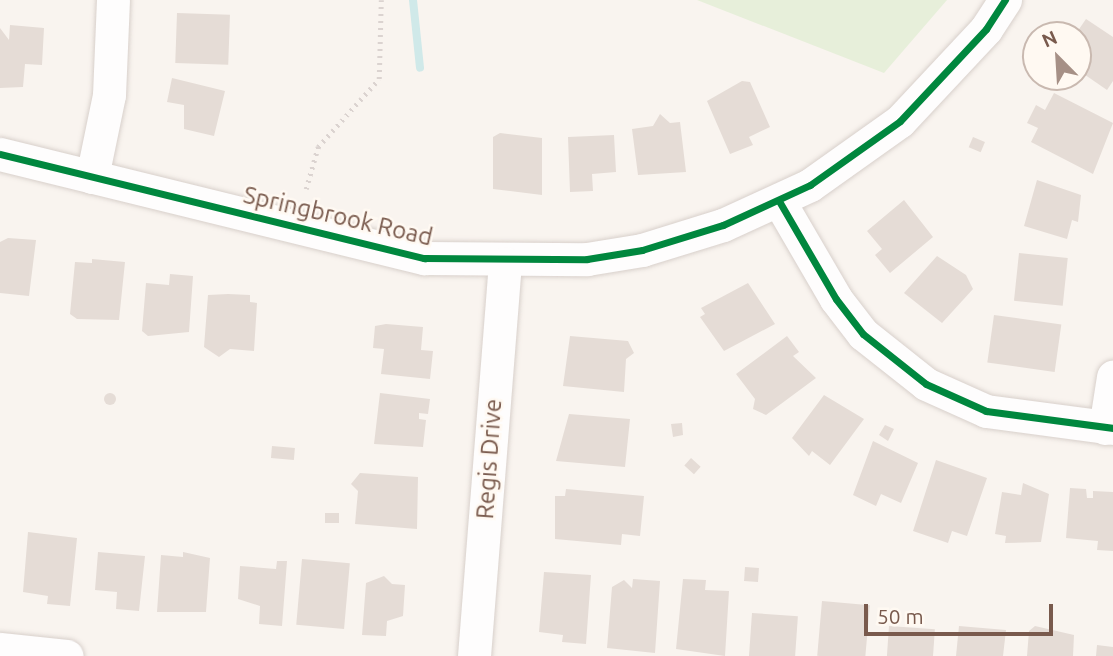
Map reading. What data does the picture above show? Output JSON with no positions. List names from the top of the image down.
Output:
{
  "streets": {
    "street": ["Springbrook Road", "Regis Drive"]
  },
  "crossings": [
    ["Springbrook Road", "Regis Drive"]
  ],
  "scale_bar": "50 m",
  "north": "top left"
}
